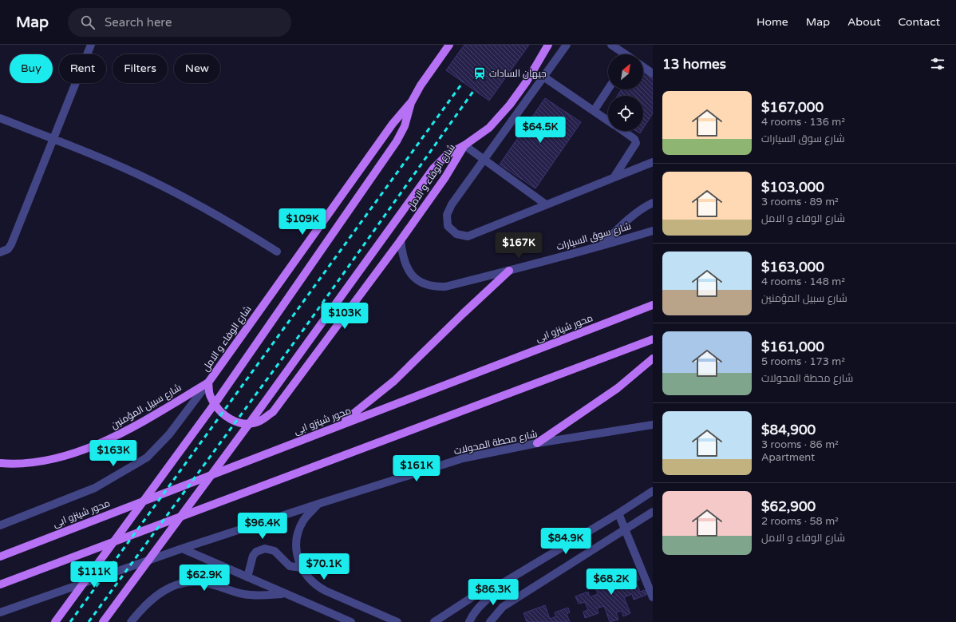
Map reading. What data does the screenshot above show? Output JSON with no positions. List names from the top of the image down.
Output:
{
  "streets": {
    "main road": ["شارع الوفاء و الامل", "محور شينزو ابى", "شارع سبيل المؤمنين"],
    "street": ["شارع سوق السيارات", "شارع محطة المحولات"]
  },
  "crossings": [
    ["شارع الوفاء و الامل", "شارع سوق السيارات"],
    ["شارع الوفاء و الامل", "شارع سبيل المؤمنين"]
  ],
  "places": {
    "station": ["جيهان السادات"]
  },
  "north": "top right",
  "page": {
    "header": "Map",
    "search": "Search here",
    "nav": [
      "Home",
      "Map",
      "About",
      "Contact"
    ],
    "heading": "13 homes",
    "chip": [
      "Buy",
      "Rent",
      "Filters",
      "New"
    ],
    "list": [
      {
        "name": "$167,000",
        "note": "4 rooms · 136 m² · شارع سوق السيارات"
      },
      {
        "name": "$103,000",
        "note": "3 rooms · 89 m² · شارع الوفاء و الامل"
      },
      {
        "name": "$163,000",
        "note": "4 rooms · 148 m² · شارع سبيل المؤمنين"
      },
      {
        "name": "$161,000",
        "note": "5 rooms · 173 m² · شارع محطة المحولات"
      },
      {
        "name": "$84,900",
        "note": "3 rooms · 86 m² · Apartment"
      },
      {
        "name": "$62,900",
        "note": "2 rooms · 58 m² · شارع الوفاء و الامل"
      }
    ],
    "price": [
      "$64.5K",
      "$109K",
      "$167K",
      "$103K",
      "$163K",
      "$161K",
      "$96.4K",
      "$84.9K",
      "$70.1K",
      "$111K",
      "$62.9K",
      "$68.2K",
      "$86.3K"
    ]
  }
}
